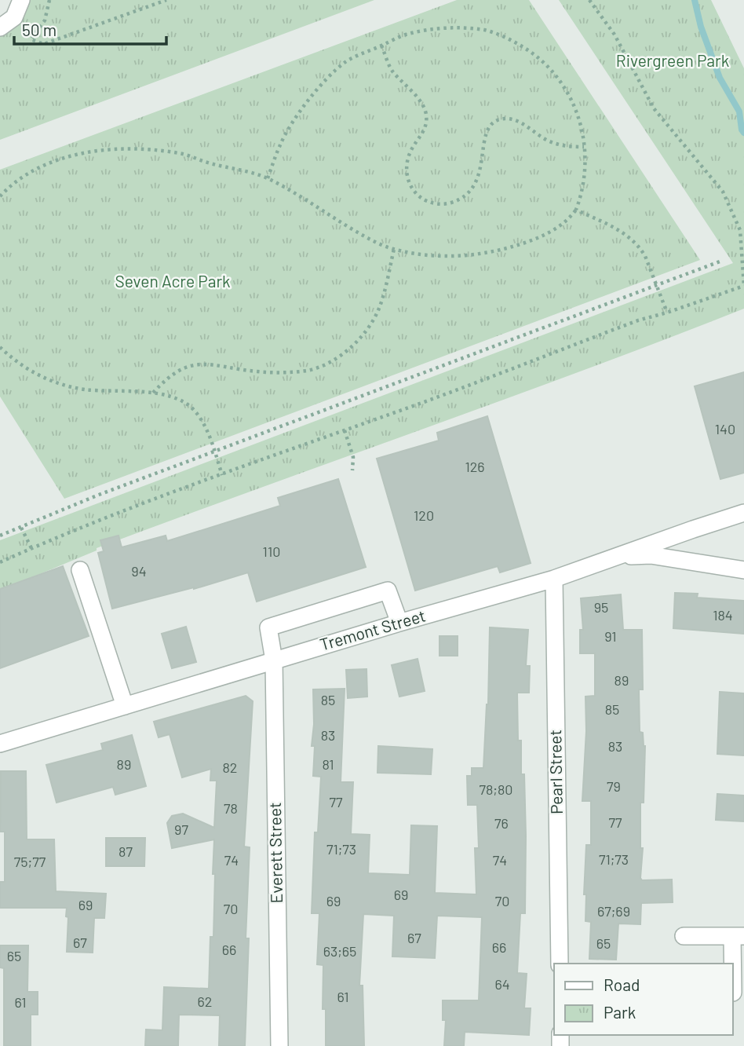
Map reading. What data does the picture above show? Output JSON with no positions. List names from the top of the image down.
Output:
{
  "streets": {
    "street": ["Tremont Street", "Pearl Street", "Everett Street"]
  },
  "crossings": [
    ["Tremont Street", "Pearl Street"],
    ["Tremont Street", "Everett Street"]
  ],
  "parks": ["Rivergreen Park", "Seven Acre Park"],
  "house_numbers": [
    "140",
    "126",
    "120",
    "110",
    "94",
    "95",
    "184",
    "91",
    "89",
    "85",
    "85",
    "83",
    "83",
    "89",
    "81",
    "82",
    "79",
    "78;80",
    "77",
    "78",
    "77",
    "76",
    "97",
    "71;73",
    "87",
    "71;73",
    "74",
    "74",
    "75;77",
    "69",
    "69",
    "70",
    "69",
    "70",
    "67;69",
    "67",
    "67",
    "65",
    "66",
    "66",
    "63;65",
    "65",
    "64",
    "61",
    "62",
    "61"
  ],
  "legend": ["Road", "Park"],
  "scale_bar": "50 m"
}
